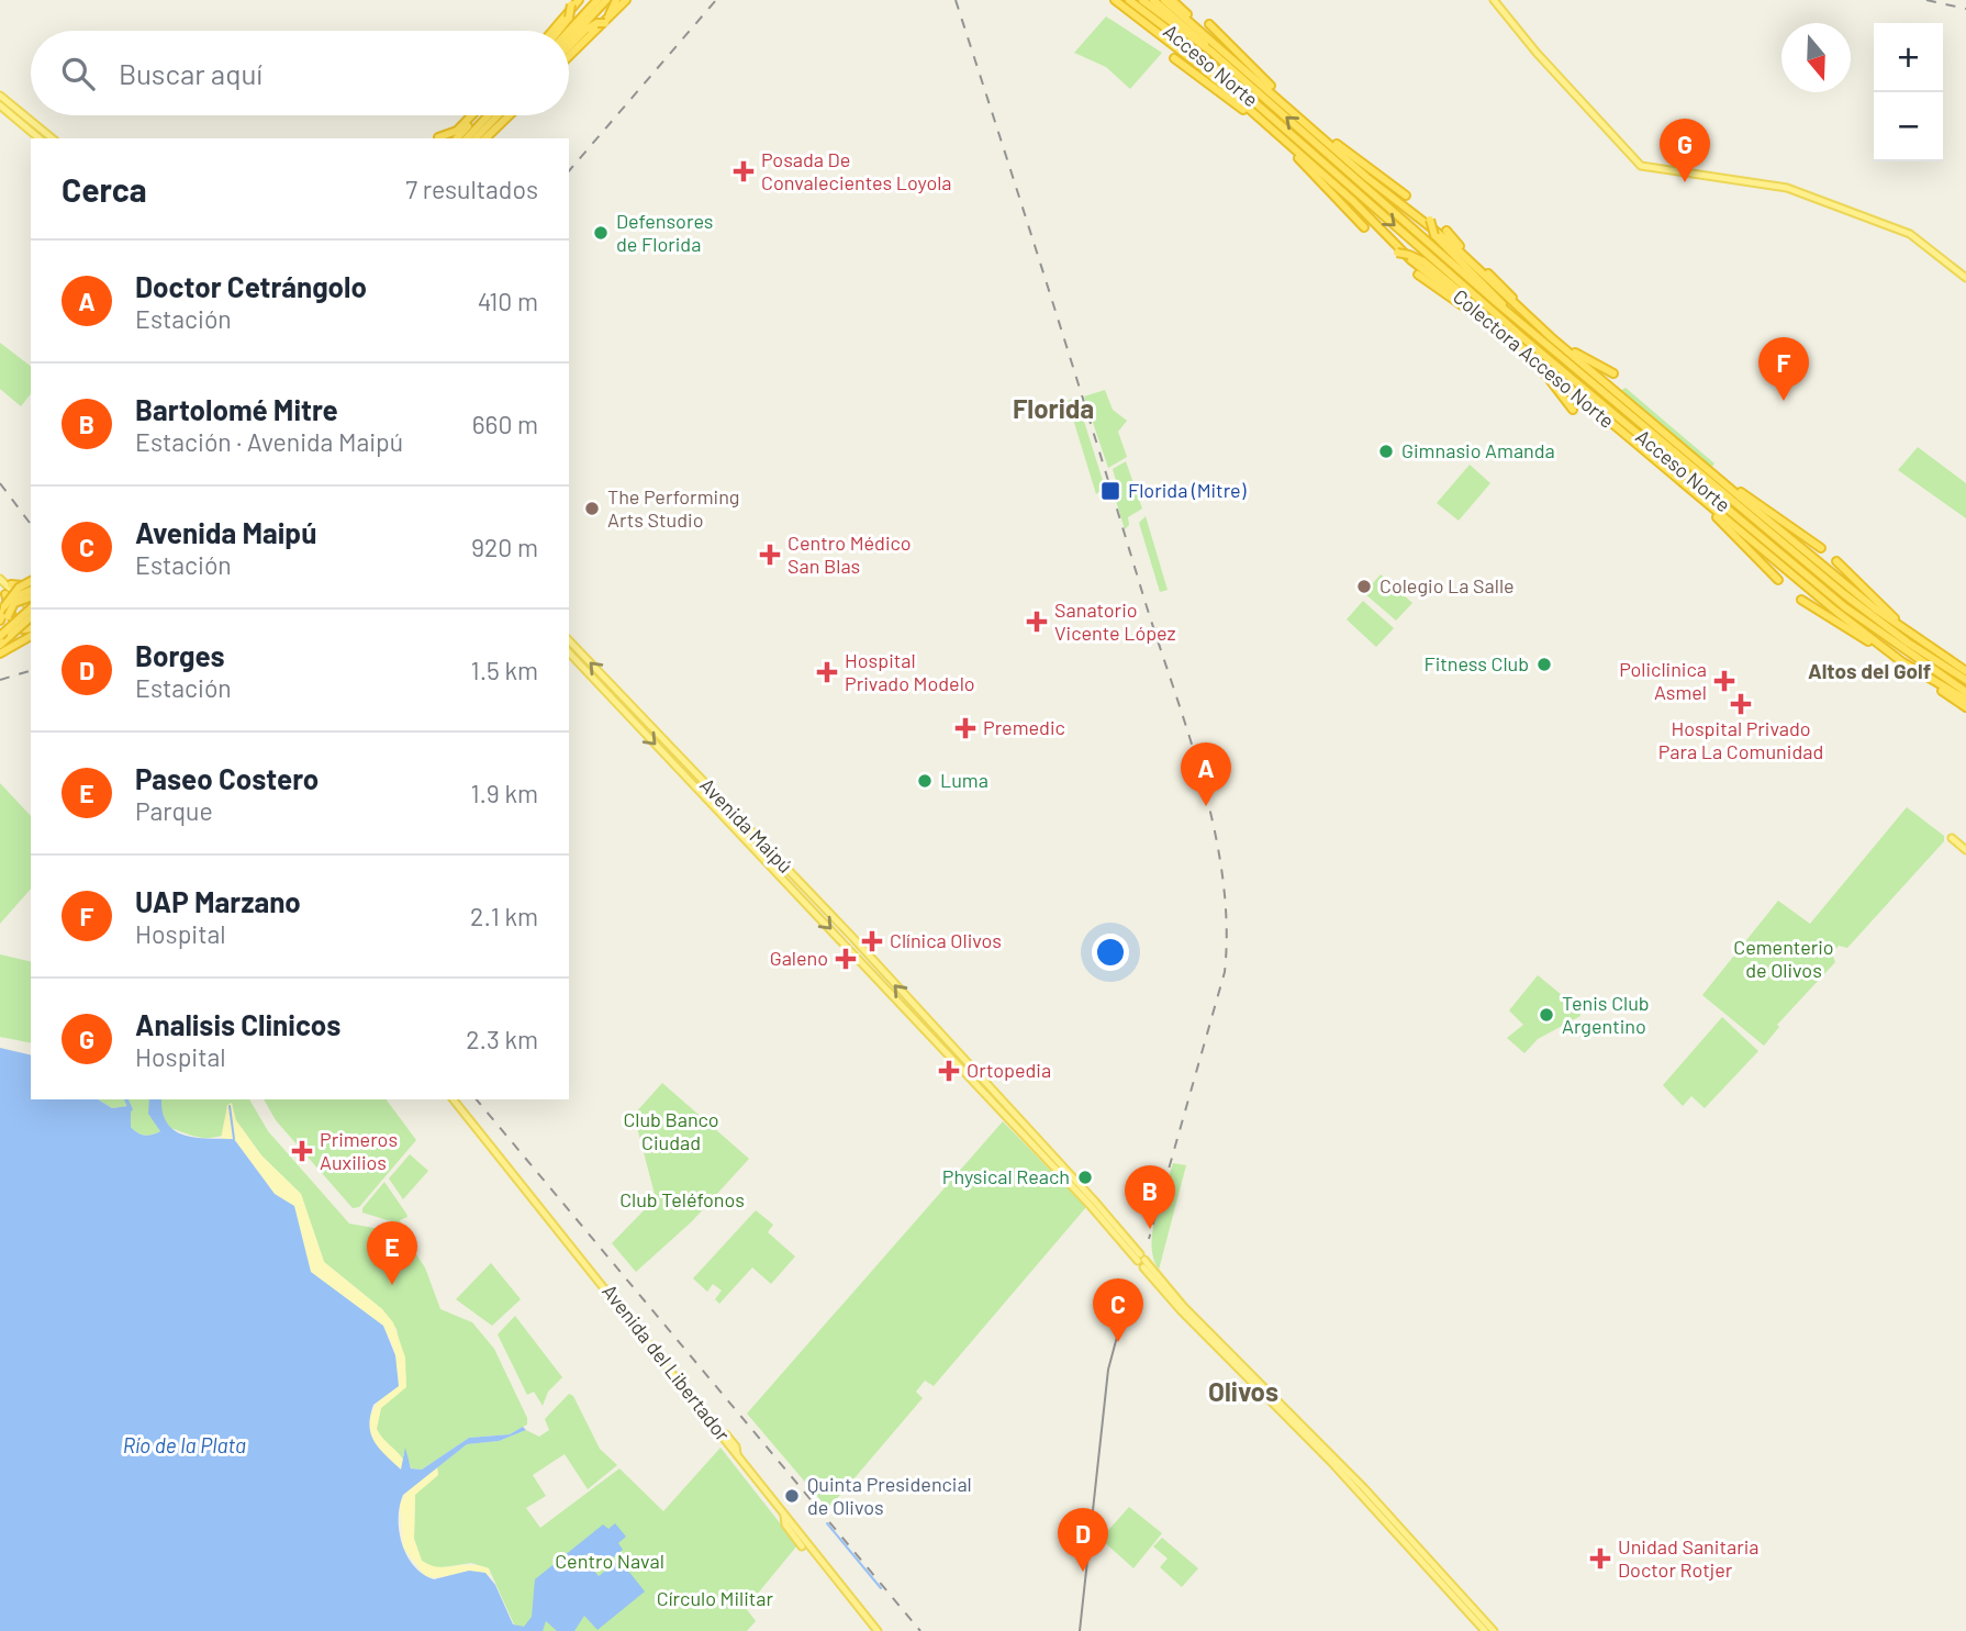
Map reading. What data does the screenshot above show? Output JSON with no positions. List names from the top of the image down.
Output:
{
  "streets": {
    "highway": ["Acceso Norte", "Colectora Acceso Norte"],
    "main road": ["Avenida Maipú", "Avenida del Libertador"]
  },
  "crossings": [
    ["Acceso Norte", "Colectora Acceso Norte"]
  ],
  "districts": ["Florida", "Altos del Golf", "Olivos"],
  "water": ["Río de la Plata"],
  "parks": [
    "Cementerio de Olivos",
    "Club Banco Ciudad",
    "Club Teléfonos",
    "Centro Naval",
    "Círculo Militar"
  ],
  "places": {
    "health": [
      "Posada De Convalecientes Loyola",
      "Centro Médico San Blas",
      "Sanatorio Vicente López",
      "Hospital Privado Modelo",
      "Policlinica Asmel",
      "Hospital Privado Para La Comunidad",
      "Premedic",
      "Clínica Olivos",
      "Galeno",
      "Ortopedia",
      "Primeros Auxilios",
      "Unidad Sanitaria Doctor Rotjer"
    ],
    "other": [
      "Defensores de Florida",
      "Gimnasio Amanda",
      "The Performing Arts Studio",
      "Colegio La Salle",
      "Fitness Club",
      "Luma",
      "Tenis Club Argentino",
      "Physical Reach",
      "Quinta Presidencial de Olivos"
    ],
    "transit": ["Florida (Mitre)"]
  },
  "north": "bottom",
  "page": {
    "map_buttons": ["+", "−"],
    "search": "Buscar aquí",
    "pins": [
      "G",
      "F",
      "A",
      "B",
      "E",
      "C",
      "D"
    ],
    "heading": ["Cerca", "7 resultados"],
    "list": [
      {
        "mark": "A",
        "name": "Doctor Cetrángolo",
        "note": "Estación",
        "value": "410 m"
      },
      {
        "mark": "B",
        "name": "Bartolomé Mitre",
        "note": "Estación · Avenida Maipú",
        "value": "660 m"
      },
      {
        "mark": "C",
        "name": "Avenida Maipú",
        "note": "Estación",
        "value": "920 m"
      },
      {
        "mark": "D",
        "name": "Borges",
        "note": "Estación",
        "value": "1.5 km"
      },
      {
        "mark": "E",
        "name": "Paseo Costero",
        "note": "Parque",
        "value": "1.9 km"
      },
      {
        "mark": "F",
        "name": "UAP Marzano",
        "note": "Hospital",
        "value": "2.1 km"
      },
      {
        "mark": "G",
        "name": "Analisis Clinicos",
        "note": "Hospital",
        "value": "2.3 km"
      }
    ]
  }
}
